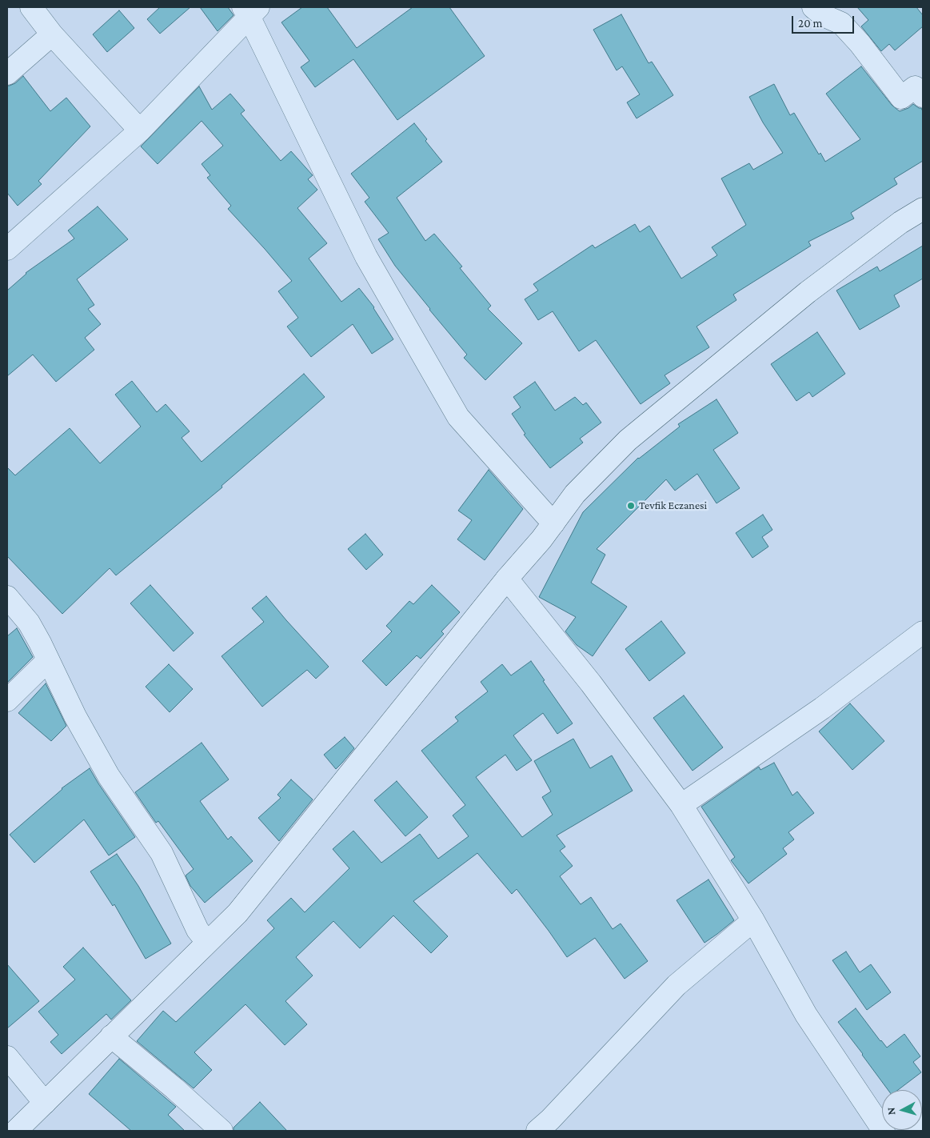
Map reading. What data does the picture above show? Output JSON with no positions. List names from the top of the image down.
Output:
{
  "places": ["Tevfik Eczanesi"],
  "scale_bar": "20 m",
  "north": "left"
}
